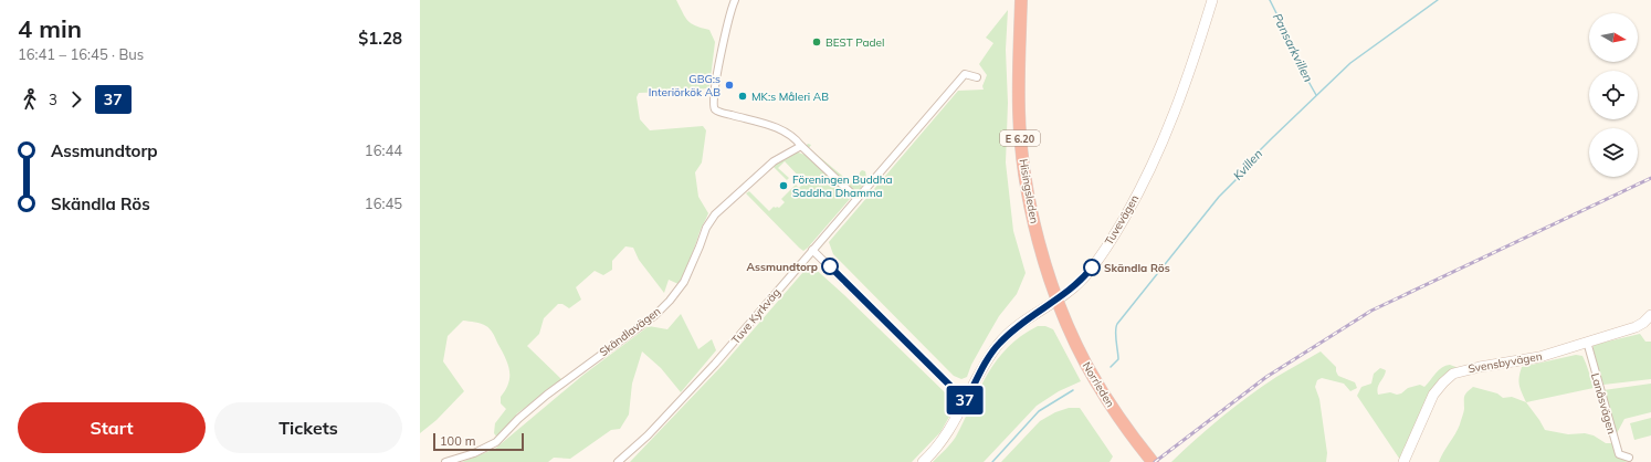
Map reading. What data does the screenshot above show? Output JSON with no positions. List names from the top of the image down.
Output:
{
  "streets": {
    "highway": ["E 6.20", "Hisingsleden", "Norrleden"],
    "main road": ["Tuvevägen", "Svensbyvägen"],
    "street": ["Tuve Kyrkväg", "Skändlavägen", "Lanåsvägen"]
  },
  "crossings": [
    ["Hisingsleden", "Tuvevägen"],
    ["Hisingsleden", "Norrleden"],
    ["Tuvevägen", "Norrleden"],
    ["Svensbyvägen", "Lanåsvägen"]
  ],
  "water": ["Pansarkvillen", "Kvillen"],
  "places": [
    "BEST Padel",
    "GBG:s Interiörkök AB",
    "MK:s Måleri AB",
    "Föreningen Buddha Saddha Dhamma",
    "Assmundtorp",
    "Skändla Rös"
  ],
  "lines": ["bus line 37"],
  "scale_bar": "100 m",
  "north": "right",
  "page": {
    "heading": ["4 min", "16:41 – 16:45 · Bus", "$1.28"],
    "on_map": "37",
    "legs": ["3", "37"],
    "list": [
      {
        "name": "Assmundtorp",
        "value": "16:44"
      },
      {
        "name": "Skändla Rös",
        "value": "16:45"
      }
    ],
    "buttons": ["Start", "Tickets"],
    "scale": "100 m"
  }
}
